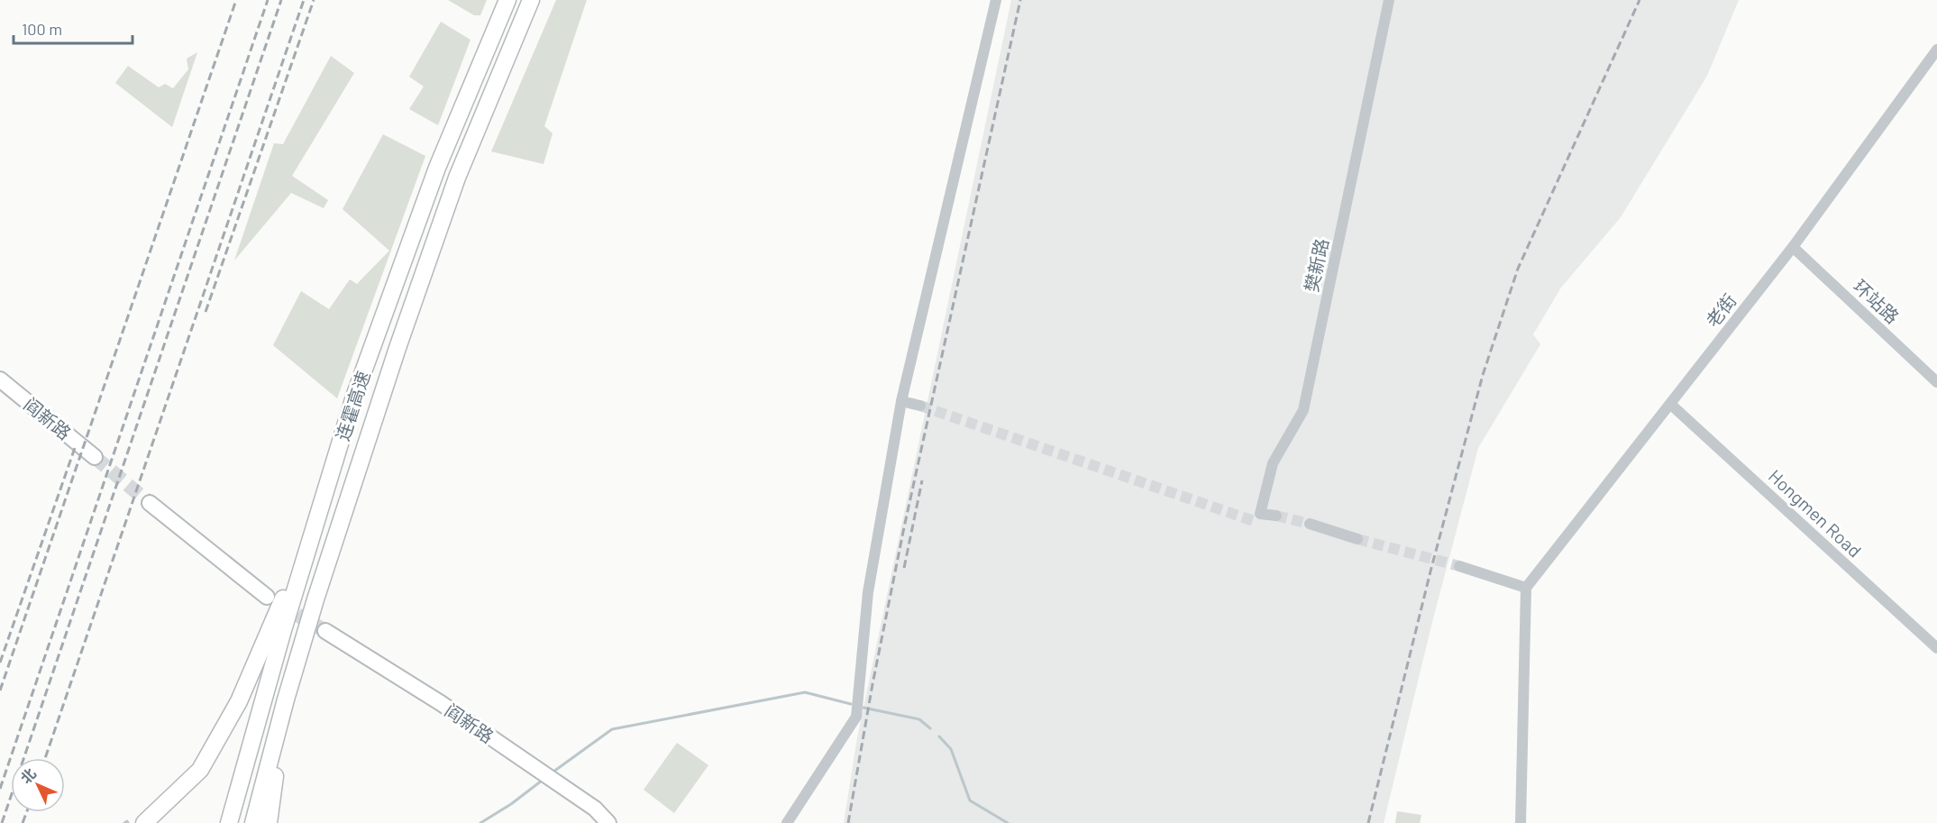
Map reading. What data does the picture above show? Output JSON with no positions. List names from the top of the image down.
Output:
{
  "streets": {
    "highway": ["连霍高速"],
    "main road": ["阎新路"],
    "street": [
      "樊新路",
      "环站路",
      "老街",
      "Hongmen Road"
    ]
  },
  "crossings": [
    ["环站路", "老街"],
    ["老街", "Hongmen Road"]
  ],
  "scale_bar": "100 m",
  "north": "top left"
}
